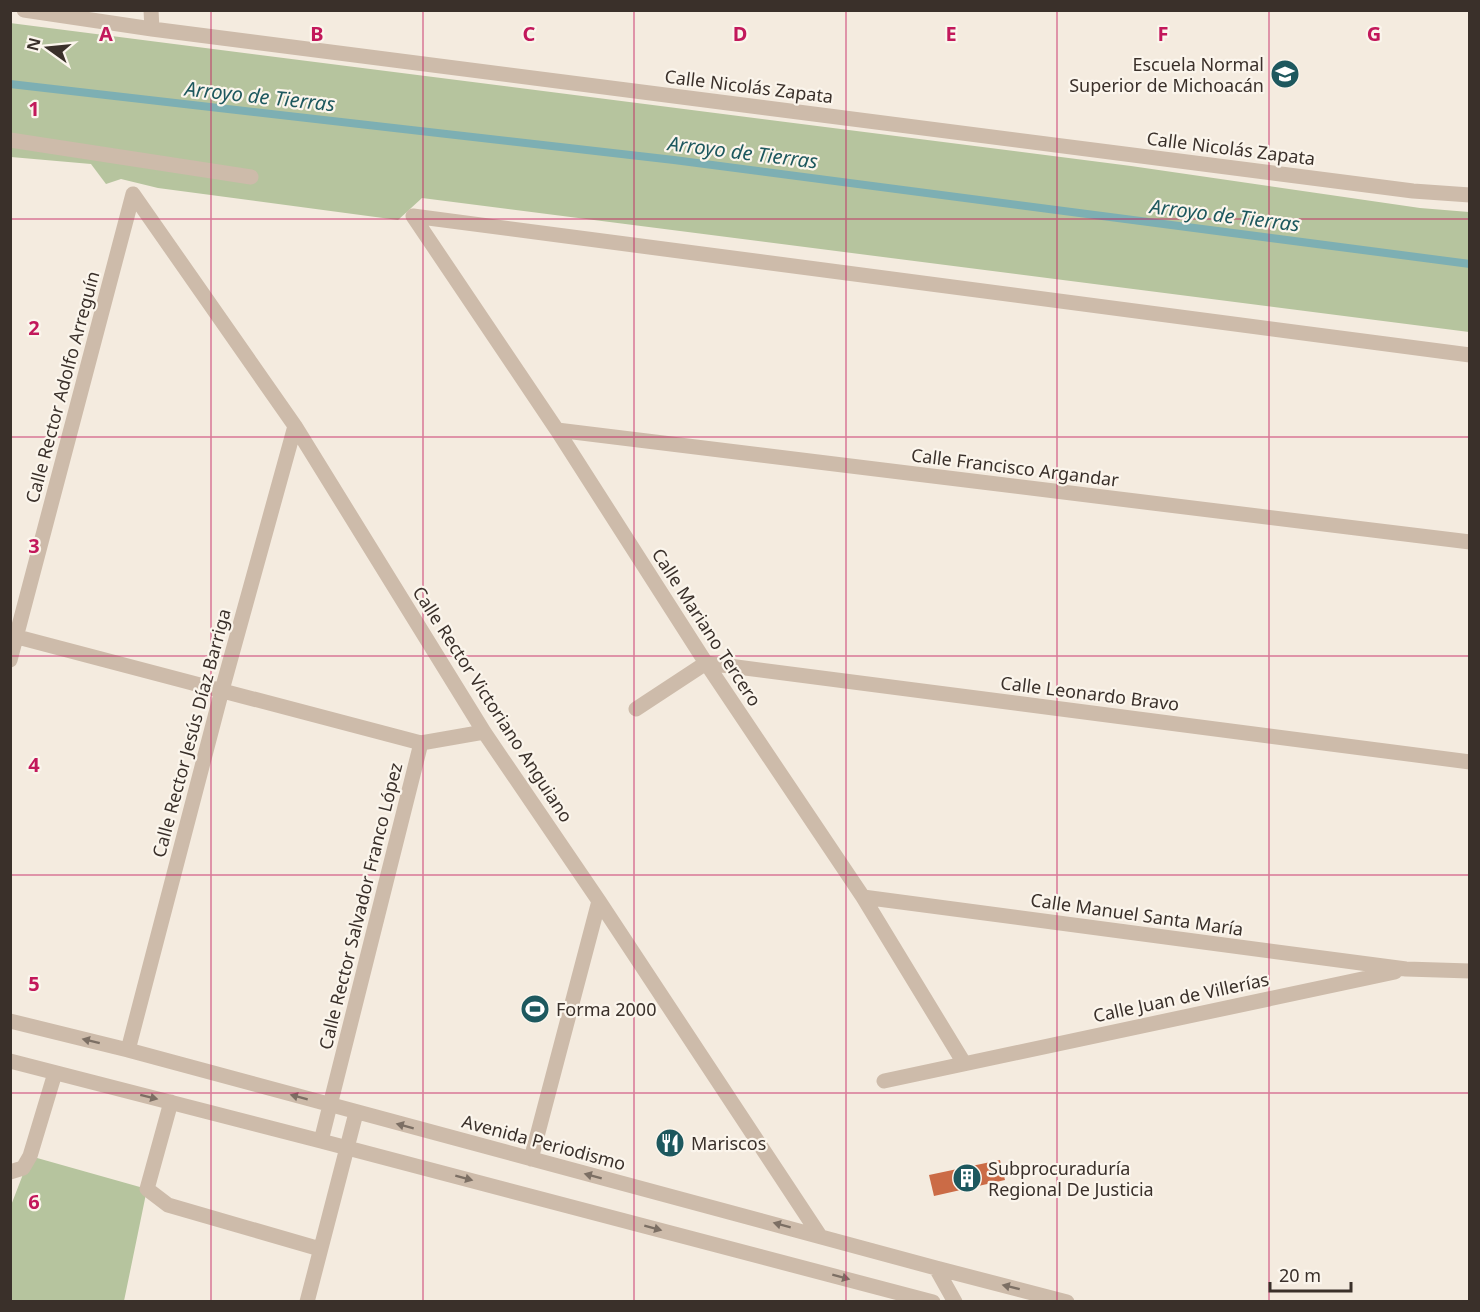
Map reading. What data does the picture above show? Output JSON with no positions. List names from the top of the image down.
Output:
{
  "streets": {
    "street": [
      "Calle Nicolás Zapata",
      "Calle Rector Adolfo Arreguín",
      "Calle Francisco Argandar",
      "Calle Mariano Tercero",
      "Calle Leonardo Bravo",
      "Calle Rector Victoriano Anguiano",
      "Calle Rector Jesús Díaz Barriga",
      "Calle Rector Salvador Franco López",
      "Calle Manuel Santa María",
      "Calle Juan de Villerías",
      "Avenida Periodismo"
    ]
  },
  "crossings": [
    ["Calle Rector Adolfo Arreguín", "Calle Rector Victoriano Anguiano"],
    ["Calle Francisco Argandar", "Calle Mariano Tercero"],
    ["Calle Mariano Tercero", "Calle Leonardo Bravo"],
    ["Calle Mariano Tercero", "Calle Manuel Santa María"],
    ["Calle Mariano Tercero", "Calle Juan de Villerías"],
    ["Calle Rector Victoriano Anguiano", "Calle Rector Jesús Díaz Barriga"],
    ["Calle Rector Victoriano Anguiano", "Avenida Periodismo"],
    ["Calle Rector Jesús Díaz Barriga", "Avenida Periodismo"],
    ["Calle Rector Salvador Franco López", "Avenida Periodismo"],
    ["Calle Manuel Santa María", "Calle Juan de Villerías"]
  ],
  "water": ["Arroyo de Tierras"],
  "places": {
    "school or university": ["Escuela Normal Superior de Michoacán"],
    "sports": ["Forma 2000"],
    "restaurant": ["Mariscos"],
    "building": ["Subprocuraduría Regional De Justicia"]
  },
  "scale_bar": "20 m",
  "north": "left",
  "grid": {
    "columns": [
      "A",
      "B",
      "C",
      "D",
      "E",
      "F",
      "G"
    ],
    "rows": [
      "1",
      "2",
      "3",
      "4",
      "5",
      "6"
    ]
  }
}
